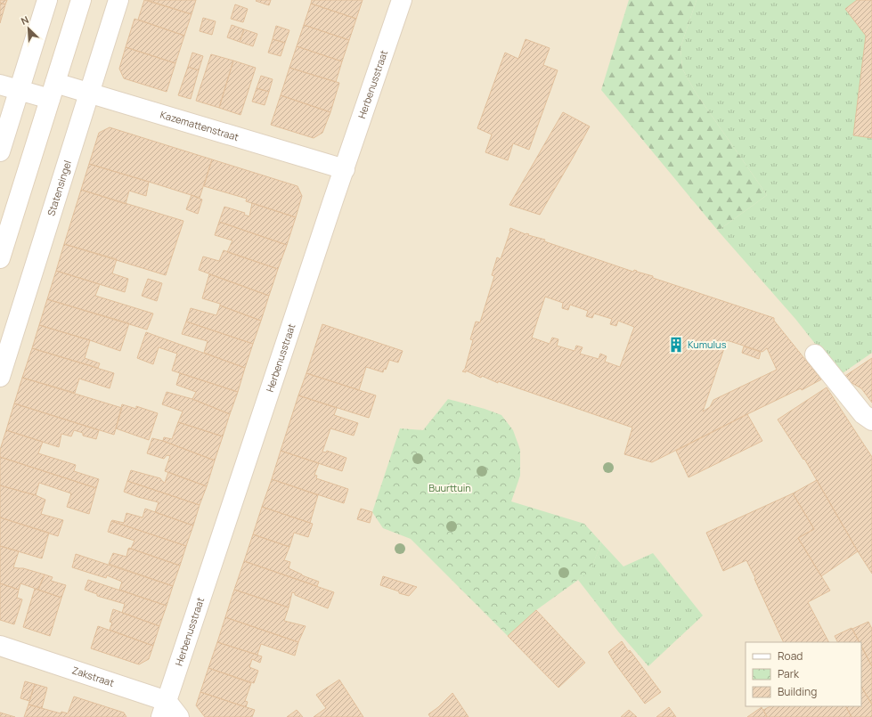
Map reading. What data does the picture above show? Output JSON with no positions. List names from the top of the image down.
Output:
{
  "streets": {
    "street": [
      "Herbenusstraat",
      "Kazemattenstraat",
      "Statensingel",
      "Zakstraat"
    ]
  },
  "crossings": [
    ["Herbenusstraat", "Kazemattenstraat"],
    ["Herbenusstraat", "Zakstraat"],
    ["Kazemattenstraat", "Statensingel"]
  ],
  "parks": ["Buurttuin"],
  "places": {
    "building": ["Kumulus"]
  },
  "legend": ["Road", "Park", "Building"],
  "north": "top left"
}
